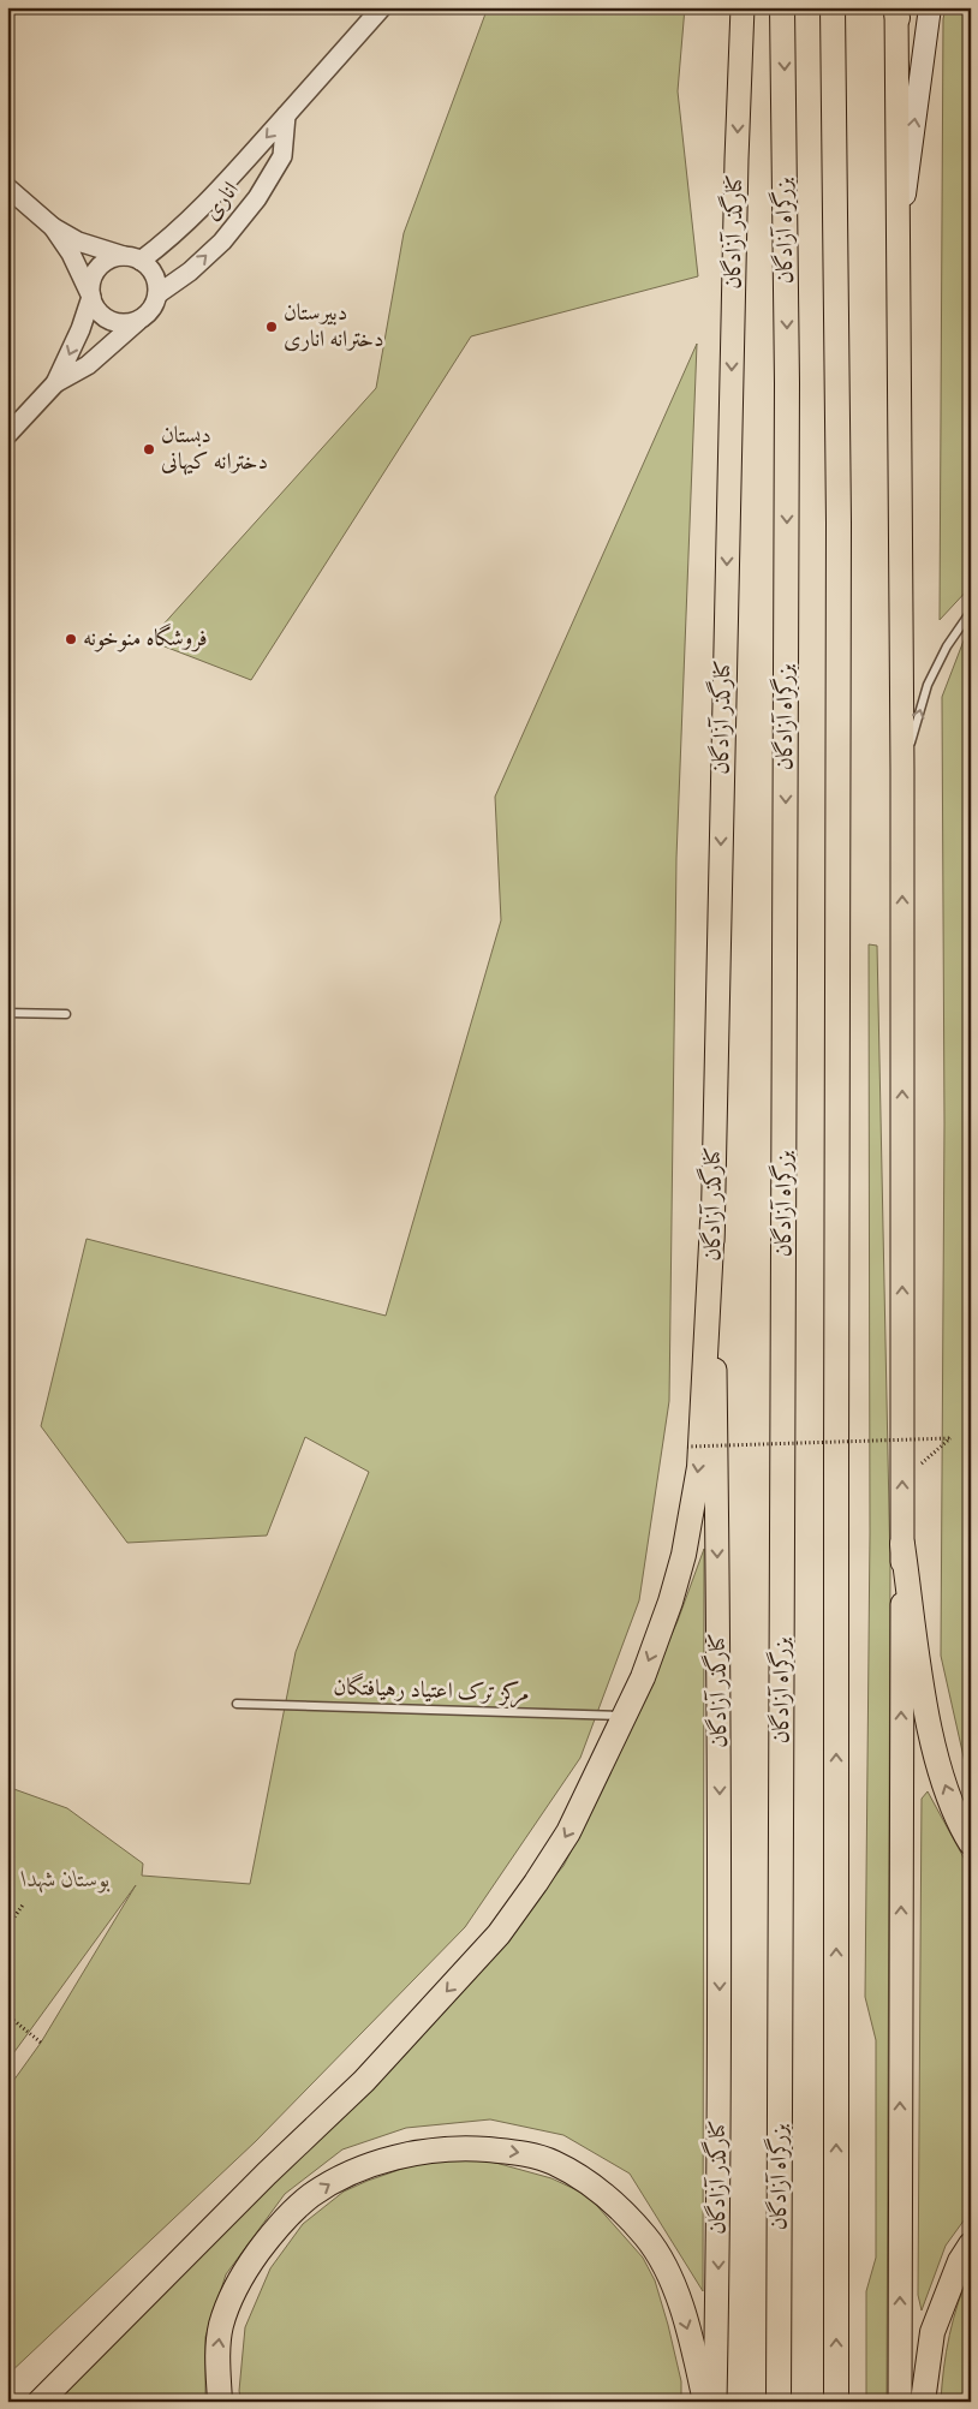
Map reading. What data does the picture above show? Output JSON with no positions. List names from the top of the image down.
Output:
{
  "streets": {
    "highway": ["بزرگراه آزادگان"],
    "main road": ["کنارگذر آزادگان"],
    "street": ["اناری"],
    "lane": ["مرکز ترک اعتیاد رهیافتگان"]
  },
  "parks": ["بوستان شهدا"],
  "places": ["دبیرستان دخترانه اناری", "دبستان دخترانه کیهانی", "فروشگاه منوخونه"]
}
